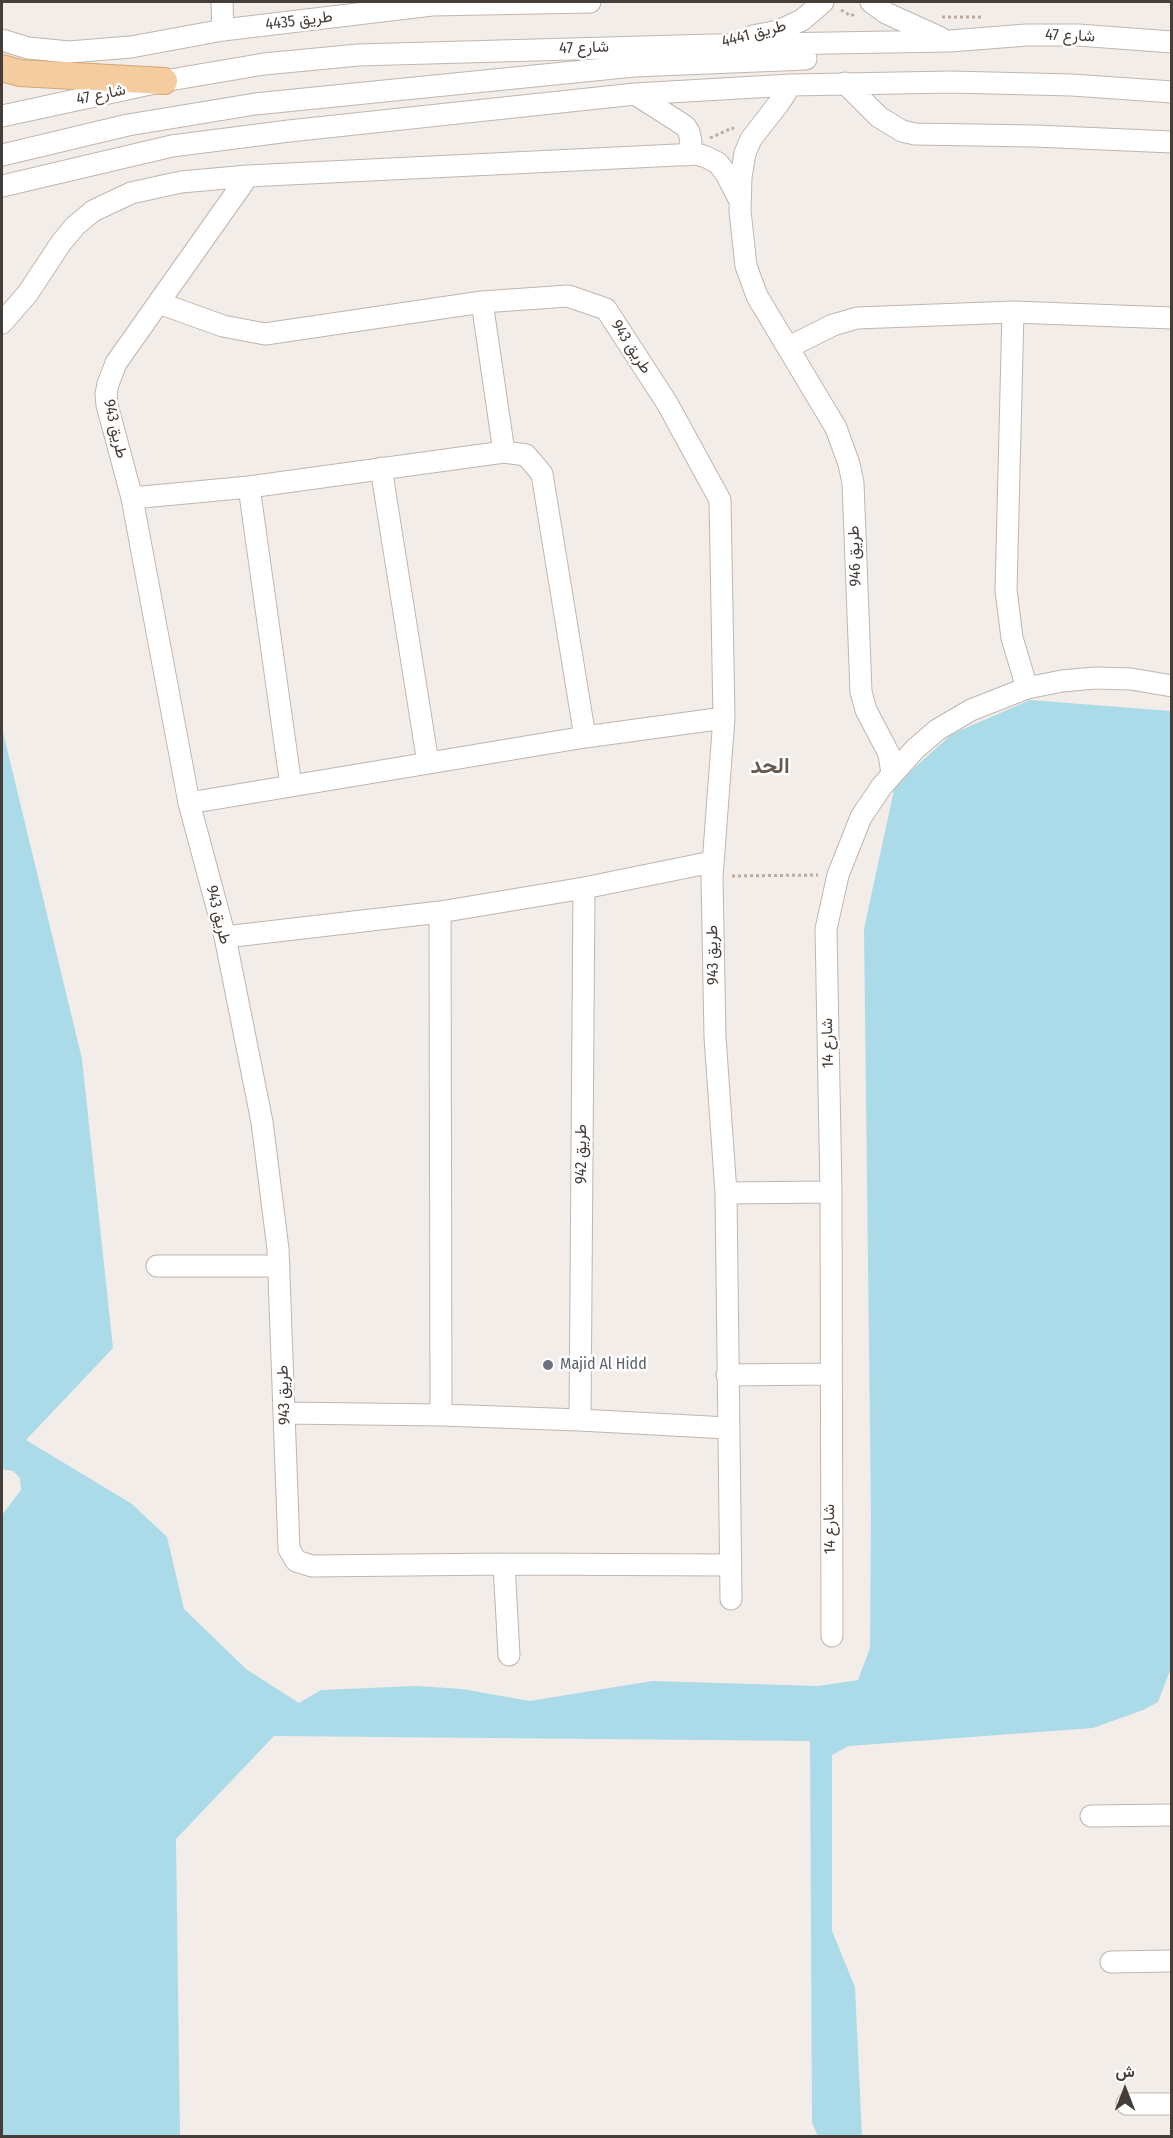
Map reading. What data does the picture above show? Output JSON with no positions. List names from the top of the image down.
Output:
{
  "streets": {
    "street": [
      "طريق 4435",
      "طريق 4441",
      "شارع 47",
      "طريق 943",
      "طريق 946",
      "شارع 14",
      "طريق 942"
    ]
  },
  "crossings": [
    ["طريق 4441", "شارع 47"],
    ["طريق 946", "شارع 14"]
  ],
  "districts": ["الحد"],
  "places": ["Majid Al Hidd"],
  "north": "top"
}
